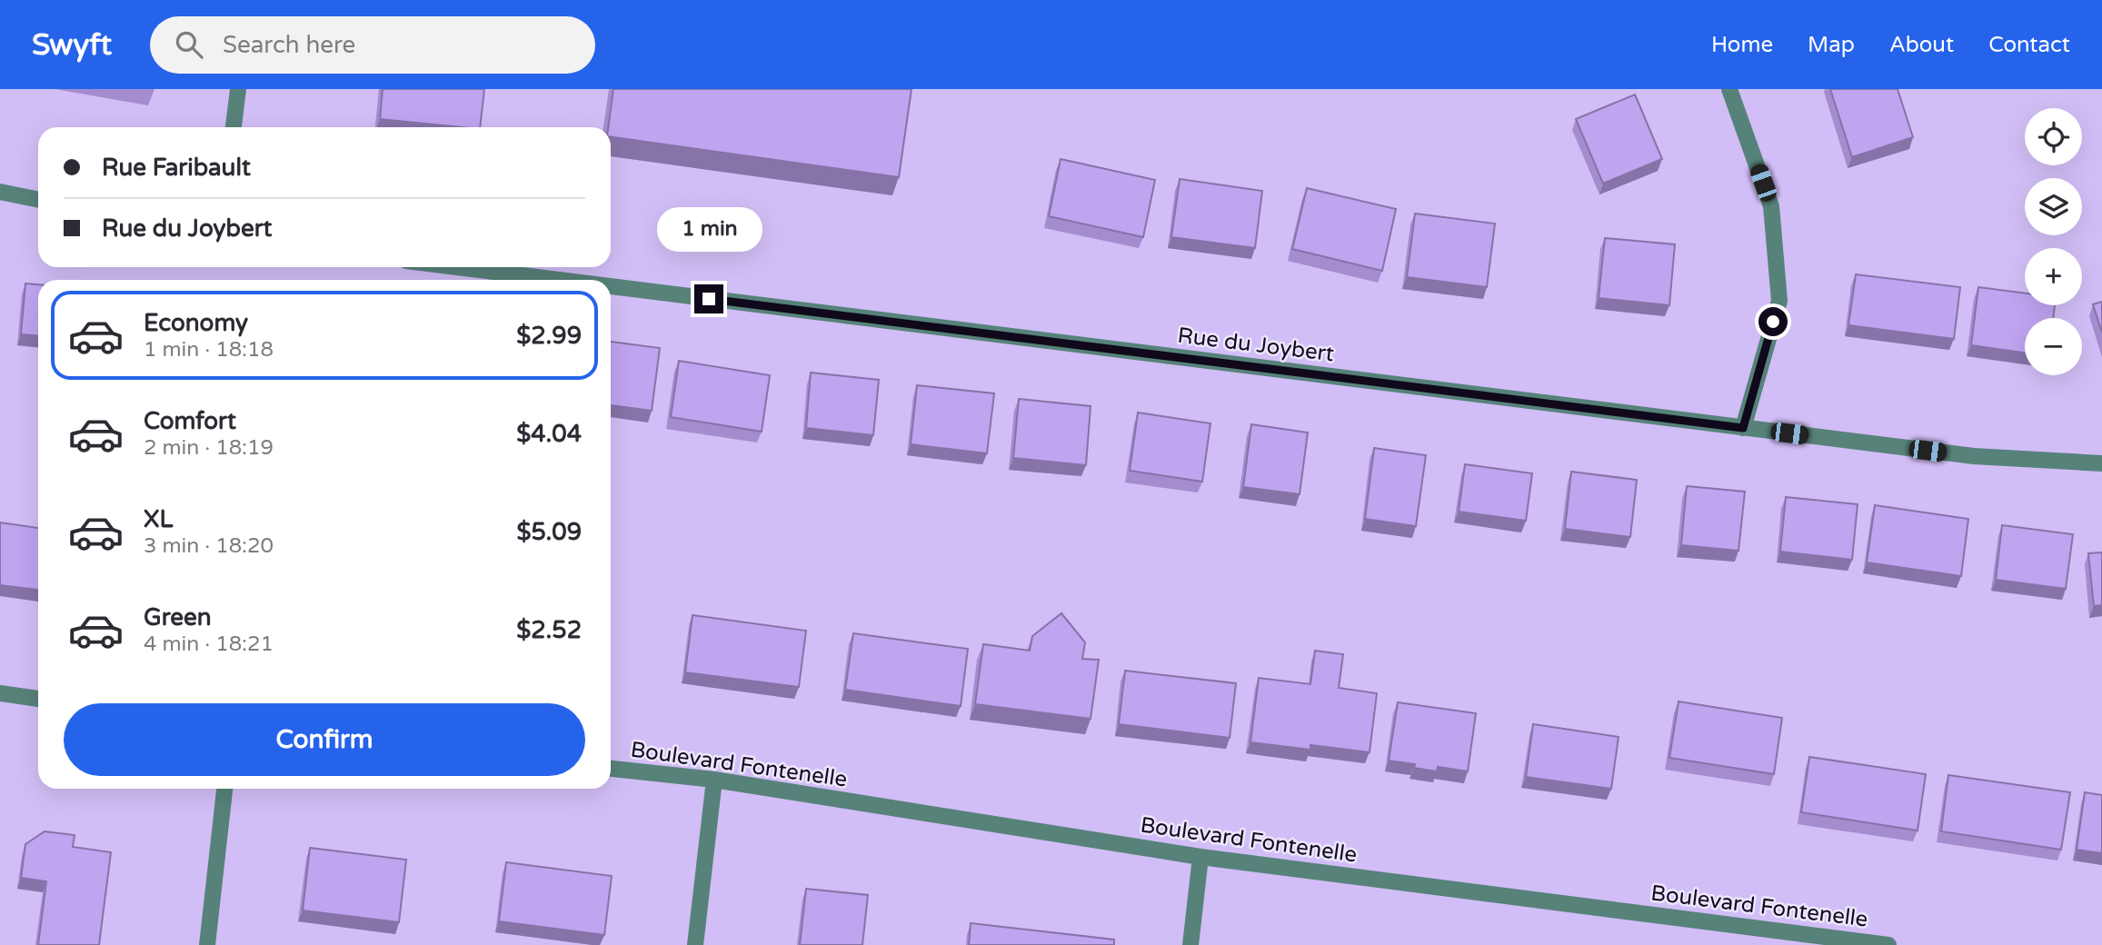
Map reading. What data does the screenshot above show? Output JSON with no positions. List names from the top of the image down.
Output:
{
  "streets": {
    "street": ["Rue du Joybert", "Boulevard Fontenelle"]
  },
  "page": {
    "header": "Swyft",
    "search": "Search here",
    "nav": [
      "Home",
      "Map",
      "About",
      "Contact"
    ],
    "map_buttons": ["+", "−"],
    "banner": ["Rue Faribault", "Rue du Joybert"],
    "bubble": "1 min",
    "list": [
      {
        "name": "Economy",
        "note": "1 min · 18:18",
        "value": "$2.99"
      },
      {
        "name": "Comfort",
        "note": "2 min · 18:19",
        "value": "$4.04"
      },
      {
        "name": "XL",
        "note": "3 min · 18:20",
        "value": "$5.09"
      },
      {
        "name": "Green",
        "note": "4 min · 18:21",
        "value": "$2.52"
      }
    ],
    "buttons": "Confirm"
  }
}
